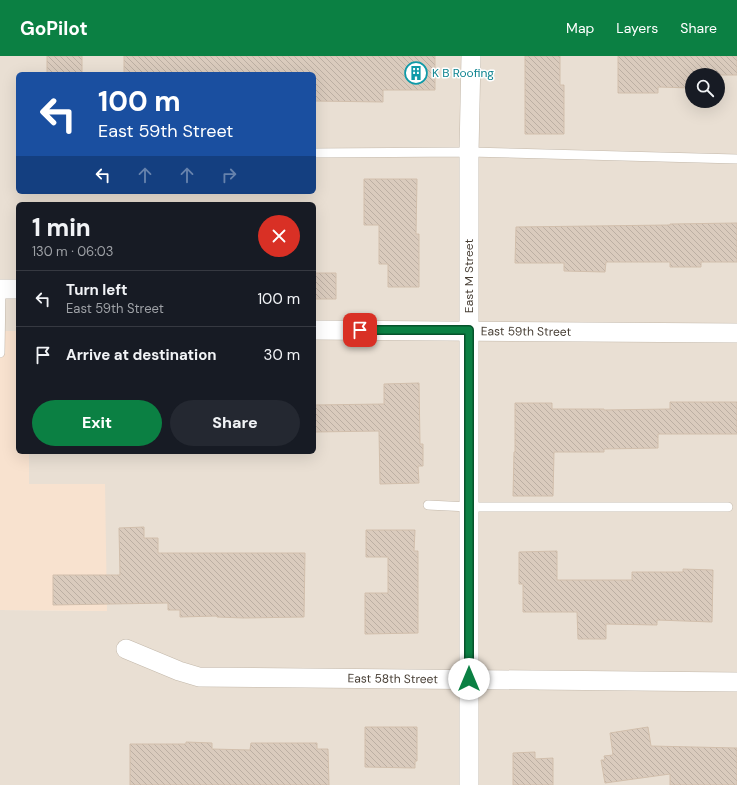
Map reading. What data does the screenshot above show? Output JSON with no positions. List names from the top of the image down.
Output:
{
  "streets": {
    "street": ["East M Street", "East 59th Street", "East 58th Street"]
  },
  "crossings": [
    ["East M Street", "East 59th Street"],
    ["East M Street", "East 58th Street"]
  ],
  "places": {
    "building": ["K B Roofing"]
  },
  "page": {
    "header": "GoPilot",
    "nav": ["Map", "Layers", "Share"],
    "turn": ["100 m", "East 59th Street"],
    "heading": ["1 min", "130 m · 06:03"],
    "list": [
      {
        "name": "Turn left",
        "note": "East 59th Street",
        "value": "100 m"
      },
      {
        "name": "Arrive at destination",
        "value": "30 m"
      }
    ],
    "buttons": ["Exit", "Share"]
  }
}
